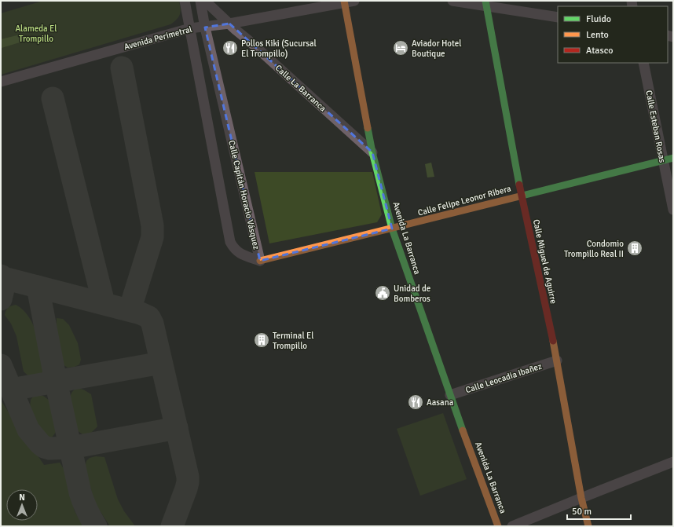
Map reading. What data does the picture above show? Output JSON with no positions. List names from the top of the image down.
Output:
{
  "streets": {
    "street": [
      "Avenida Perimetral",
      "Calle La Barranca",
      "Calle Esteban Rosas",
      "Calle Capitán Horacio Vásquez",
      "Calle Felipe Leonor Ribera",
      "Avenida La Barranca",
      "Calle Miguel de Aguirre",
      "Calle Leocadia Ibañez"
    ]
  },
  "crossings": [
    ["Avenida Perimetral", "Calle La Barranca"],
    ["Avenida Perimetral", "Calle Capitán Horacio Vásquez"],
    ["Avenida Perimetral", "Avenida La Barranca"],
    ["Calle La Barranca", "Avenida La Barranca"],
    ["Calle Esteban Rosas", "Calle Felipe Leonor Ribera"],
    ["Calle Capitán Horacio Vásquez", "Calle Felipe Leonor Ribera"],
    ["Calle Felipe Leonor Ribera", "Avenida La Barranca"],
    ["Calle Felipe Leonor Ribera", "Calle Miguel de Aguirre"],
    ["Avenida La Barranca", "Calle Leocadia Ibañez"],
    ["Calle Miguel de Aguirre", "Calle Leocadia Ibañez"]
  ],
  "parks": ["Alameda El Trompillo"],
  "places": {
    "restaurant": ["Pollos Kiki (Sucursal El Trompillo)", "Aasana"],
    "hotel": ["Aviador Hotel Boutique"],
    "building": ["Condomio Trompillo Real II", "Terminal El Trompillo"],
    "public building": ["Unidad de Bomberos"]
  },
  "legend": ["Fluido", "Lento", "Atasco"],
  "scale_bar": "50 m",
  "north": "top"
}
